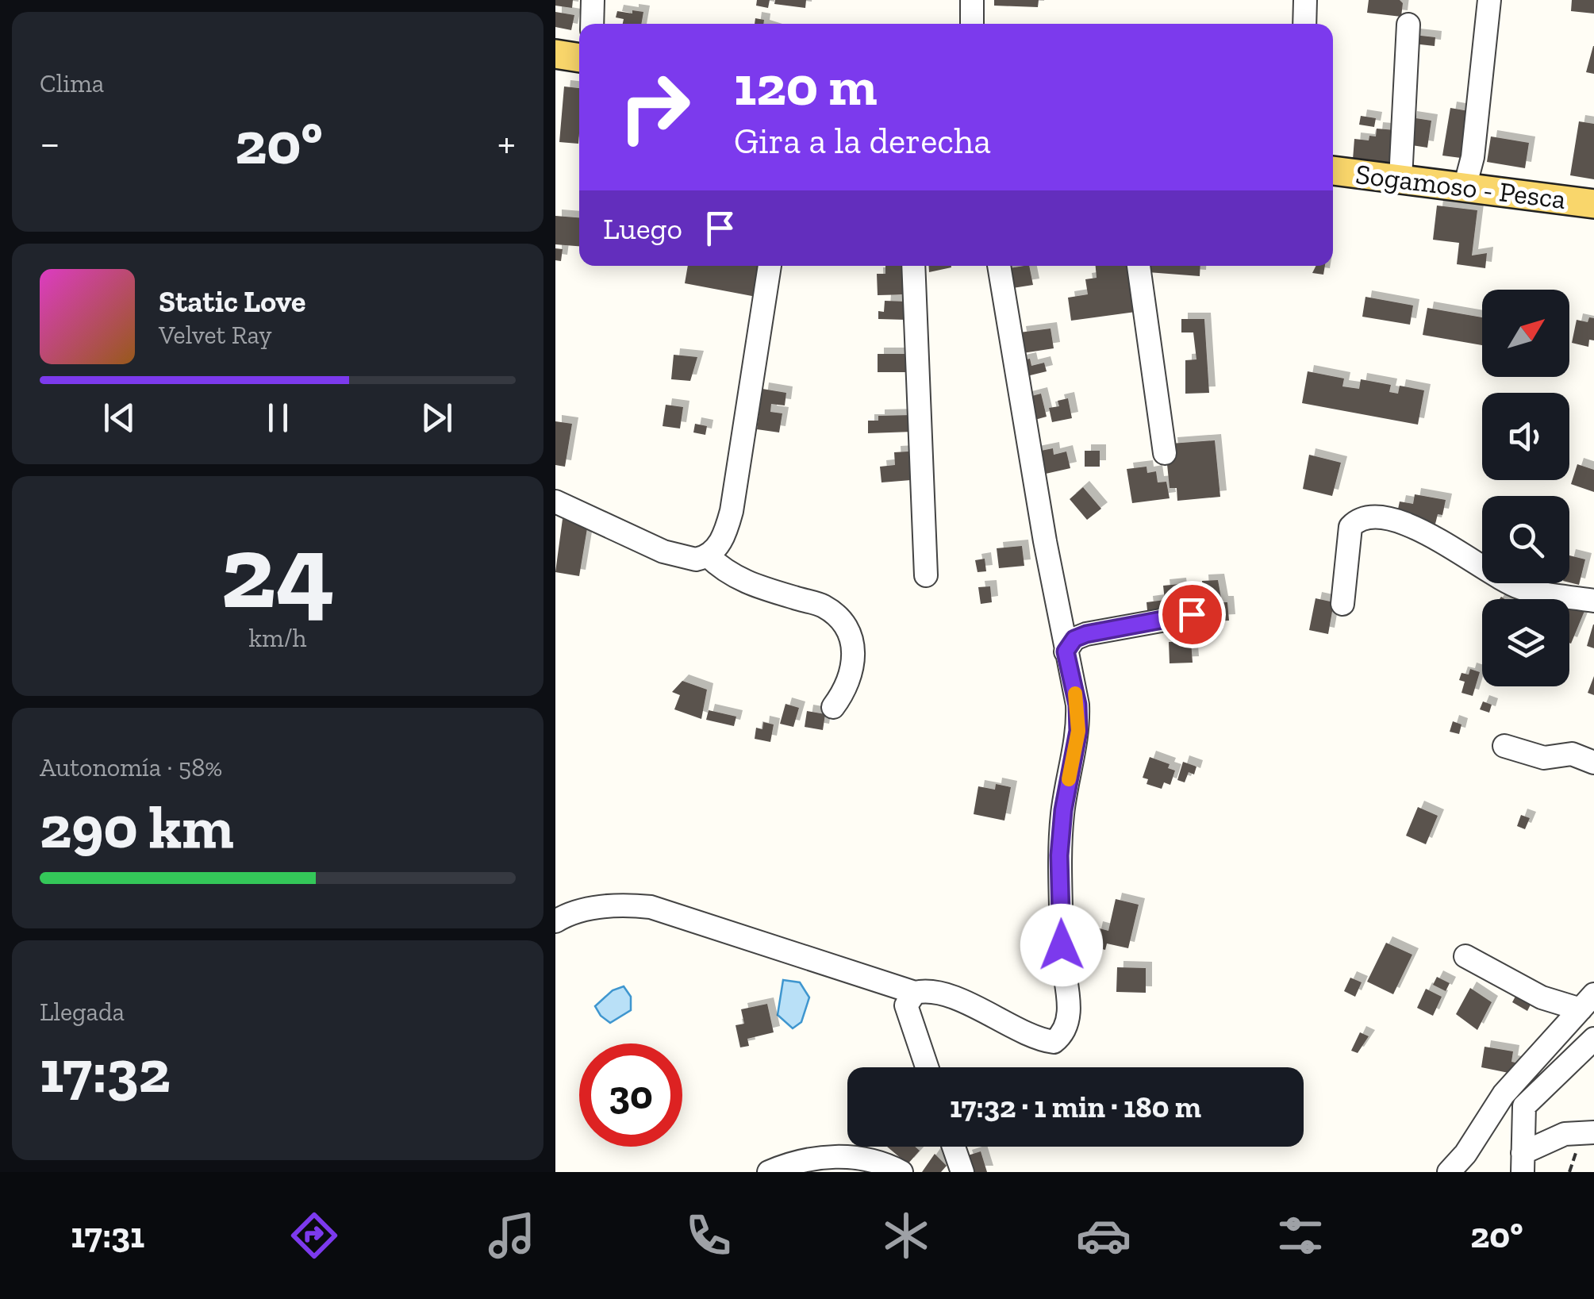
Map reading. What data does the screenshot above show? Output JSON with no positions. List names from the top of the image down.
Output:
{
  "streets": {
    "main road": ["Sogamoso - Pesca"]
  },
  "north": "top right",
  "page": {
    "tile": [
      "Clima",
      ["24", "km/h"],
      ["Autonomía · 58%", "290 km"],
      ["Llegada", "17:32"]
    ],
    "turn": ["120 m", "Gira a la derecha"],
    "heat": ["−", "20°", "+"],
    "then": "Luego",
    "song": ["Static Love", "Velvet Ray"],
    "limit": "30",
    "trip": "17:32 · 1 min · 180 m",
    "tabs": ["17:31", "20°"]
  }
}
